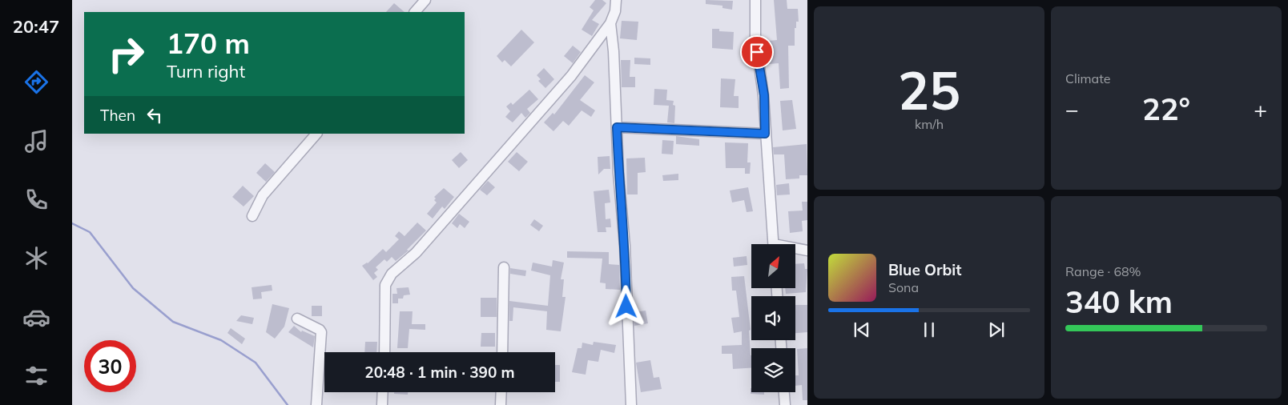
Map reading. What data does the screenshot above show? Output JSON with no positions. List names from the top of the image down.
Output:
{
  "north": "top right",
  "page": {
    "tabs": "20:47",
    "tile": [
      ["25", "km/h"],
      "Climate",
      ["Range · 68%", "340 km"]
    ],
    "turn": ["170 m", "Turn right"],
    "heat": ["−", "22°", "+"],
    "then": "Then",
    "song": ["Blue Orbit", "Sona"],
    "limit": "30",
    "trip": "20:48 · 1 min · 390 m"
  }
}
